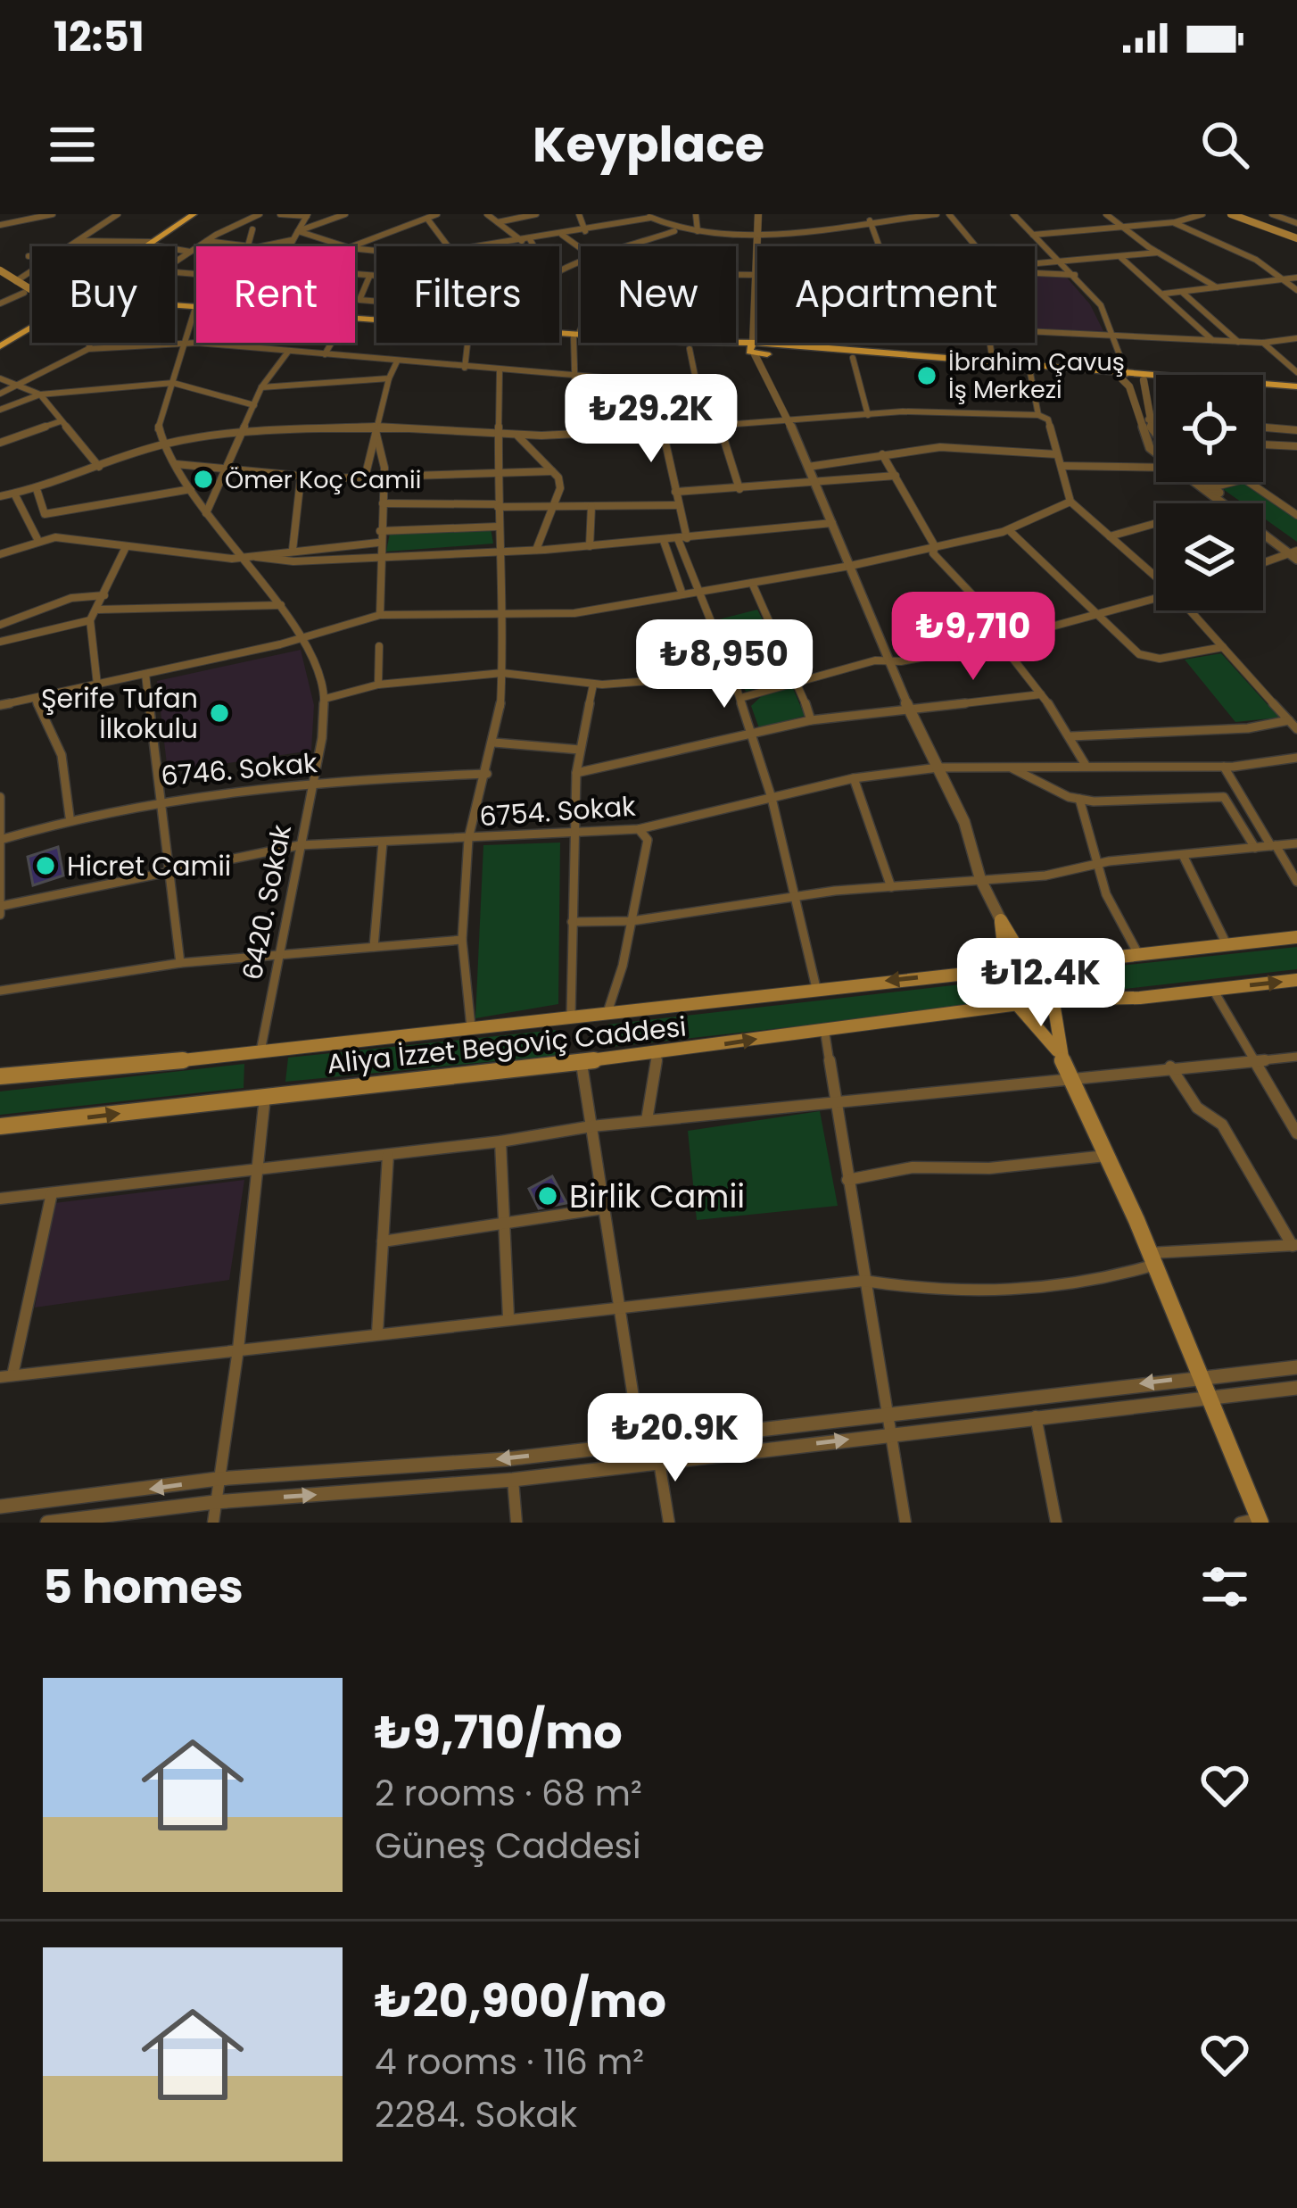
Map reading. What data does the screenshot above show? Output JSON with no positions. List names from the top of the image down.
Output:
{
  "streets": {
    "main road": ["Aliya İzzet Begoviç Caddesi"],
    "street": ["6746. Sokak", "6754. Sokak", "6420. Sokak"]
  },
  "crossings": [
    ["6746. Sokak", "6420. Sokak"],
    ["6754. Sokak", "6420. Sokak"],
    ["6420. Sokak", "Aliya İzzet Begoviç Caddesi"]
  ],
  "places": [
    "İbrahim Çavuş İş Merkezi",
    "Ömer Koç Camii",
    "Şerife Tufan İlkokulu",
    "Hicret Camii",
    "Birlik Camii"
  ],
  "page": {
    "status": "12:51",
    "header": "Keyplace",
    "chip": [
      "Buy",
      "Rent",
      "Filters",
      "New",
      "Apartment"
    ],
    "price": [
      "₺29.2K",
      "₺9,710",
      "₺8,950",
      "₺12.4K",
      "₺20.9K"
    ],
    "heading": "5 homes",
    "list": [
      {
        "name": "₺9,710/mo",
        "note": "2 rooms · 68 m² · Güneş Caddesi"
      },
      {
        "name": "₺20,900/mo",
        "note": "4 rooms · 116 m² · 2284. Sokak"
      }
    ]
  }
}
